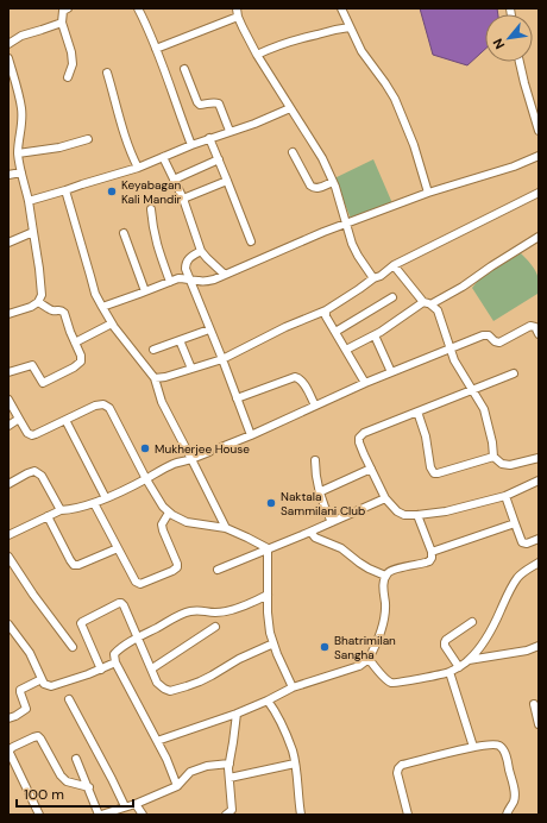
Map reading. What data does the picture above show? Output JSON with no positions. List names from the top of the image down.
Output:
{
  "places": [
    "Keyabagan Kali Mandir",
    "Mukherjee House",
    "Naktala Sammilani Club",
    "Bhatrimilan Sangha"
  ],
  "scale_bar": "100 m",
  "north": "bottom left"
}
